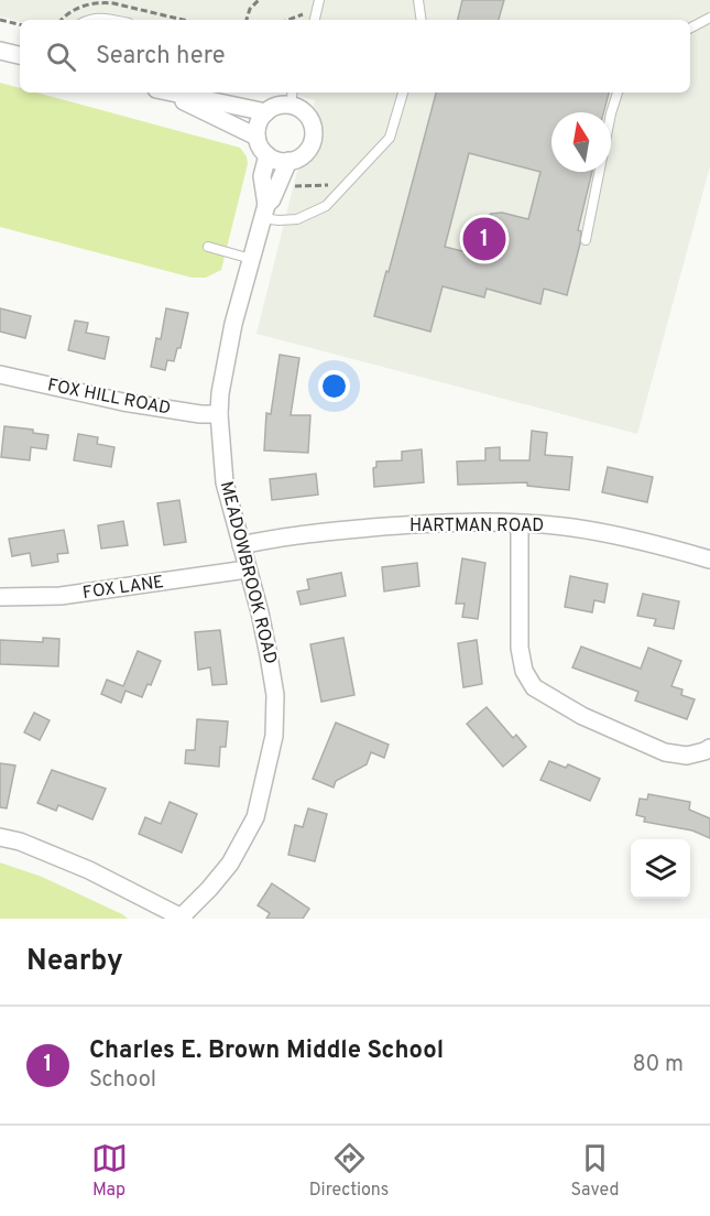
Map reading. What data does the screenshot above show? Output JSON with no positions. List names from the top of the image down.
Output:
{
  "streets": {
    "street": [
      "FOX HILL ROAD",
      "HARTMAN ROAD",
      "MEADOWBROOK ROAD",
      "FOX LANE"
    ]
  },
  "crossings": [
    ["FOX HILL ROAD", "MEADOWBROOK ROAD"],
    ["HARTMAN ROAD", "MEADOWBROOK ROAD"],
    ["MEADOWBROOK ROAD", "FOX LANE"]
  ],
  "north": "top",
  "page": {
    "search": "Search here",
    "pins": "1",
    "heading": "Nearby",
    "list": [
      {
        "mark": "1",
        "name": "Charles E. Brown Middle School",
        "note": "School",
        "value": "80 m"
      }
    ],
    "nav": ["Map", "Directions", "Saved"]
  }
}
